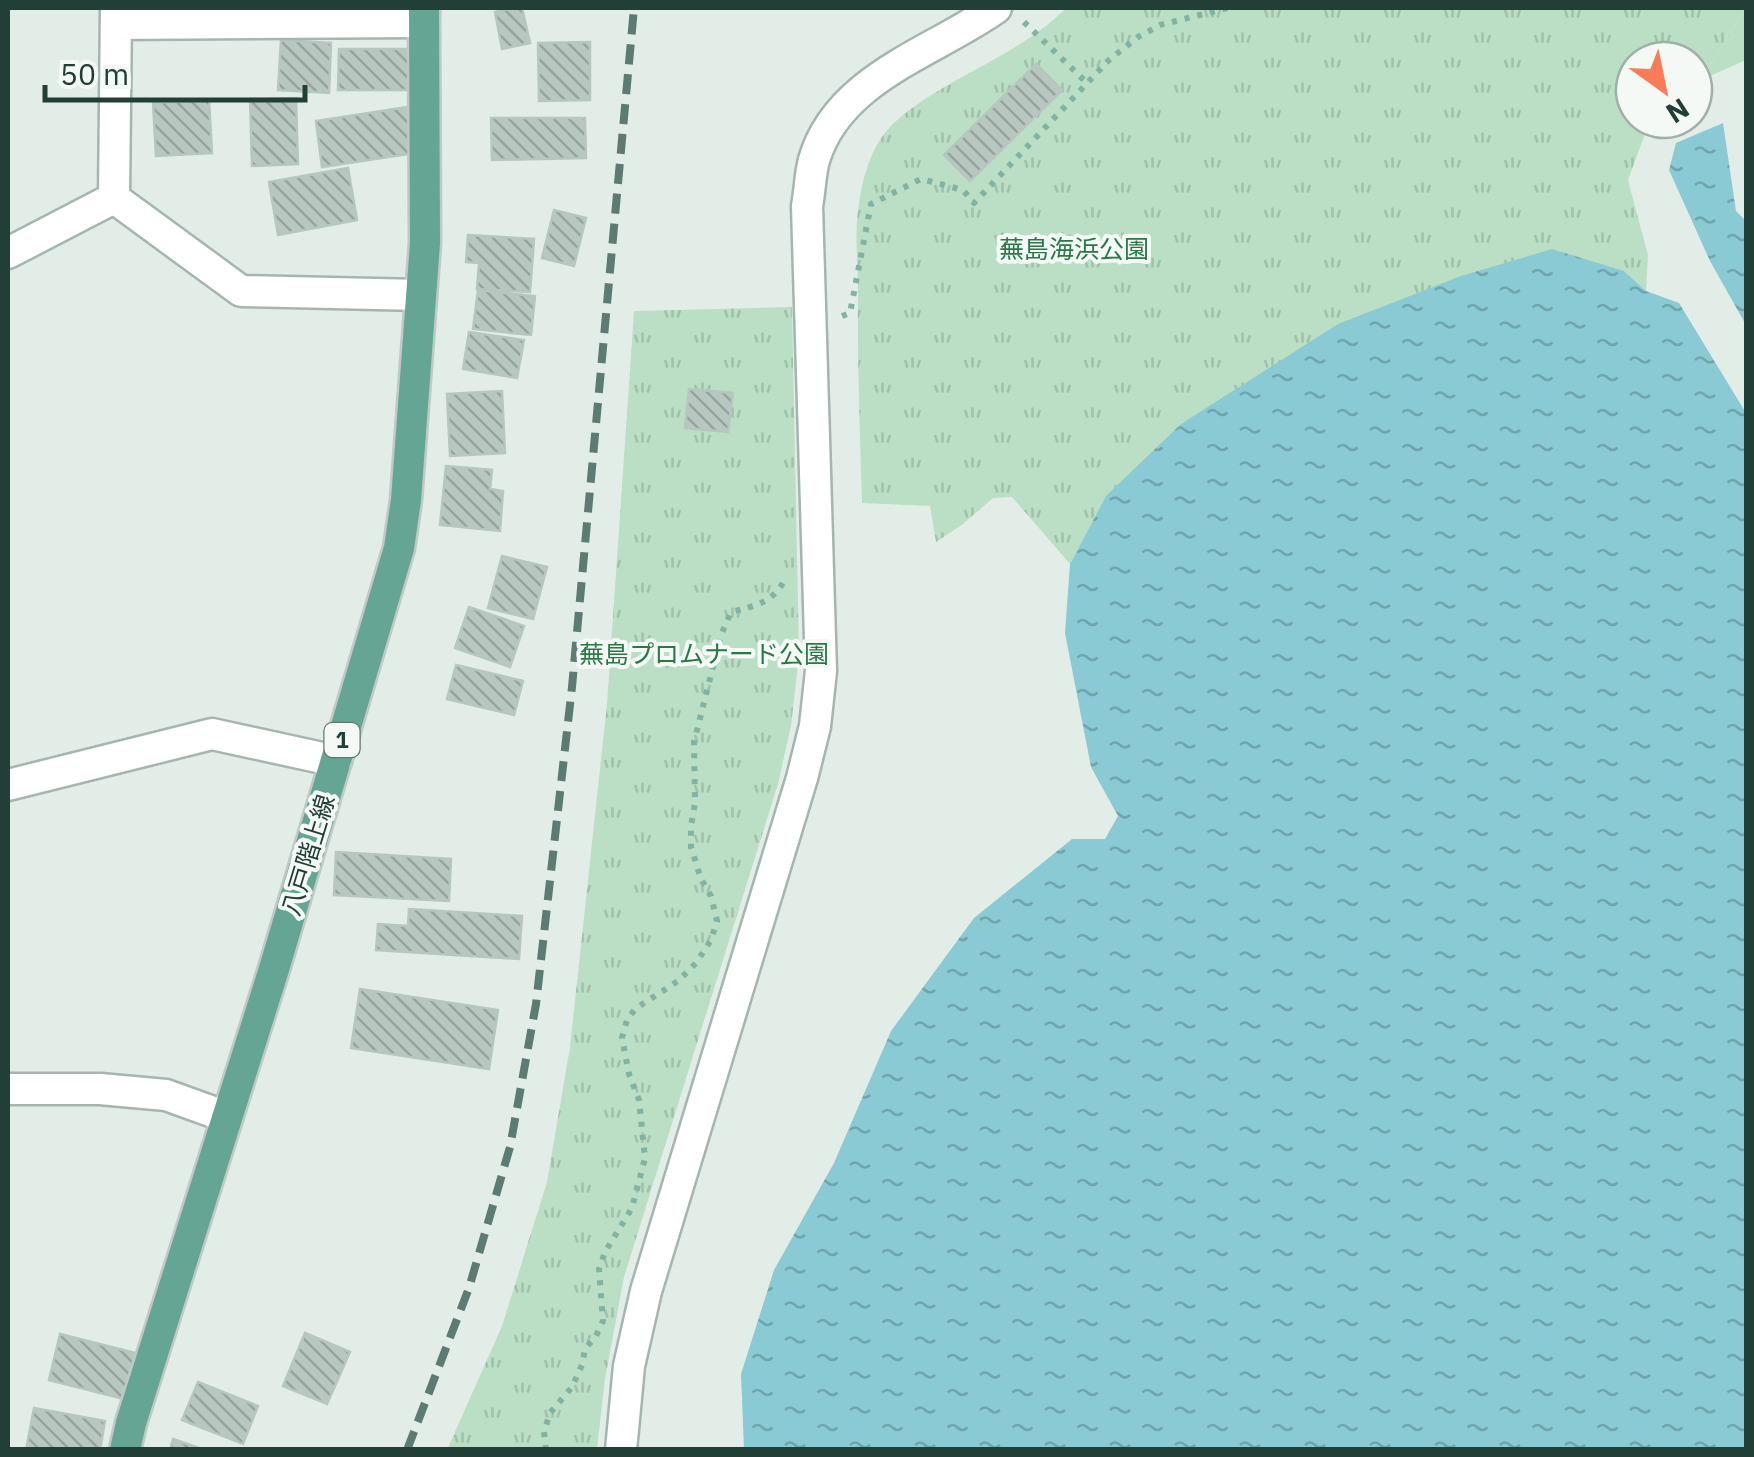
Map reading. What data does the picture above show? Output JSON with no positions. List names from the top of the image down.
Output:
{
  "streets": {
    "main road": ["1", "八戸階上線"]
  },
  "parks": ["蕪島海浜公園", "蕪島プロムナード公園"],
  "scale_bar": "50 m",
  "north": "bottom right"
}
